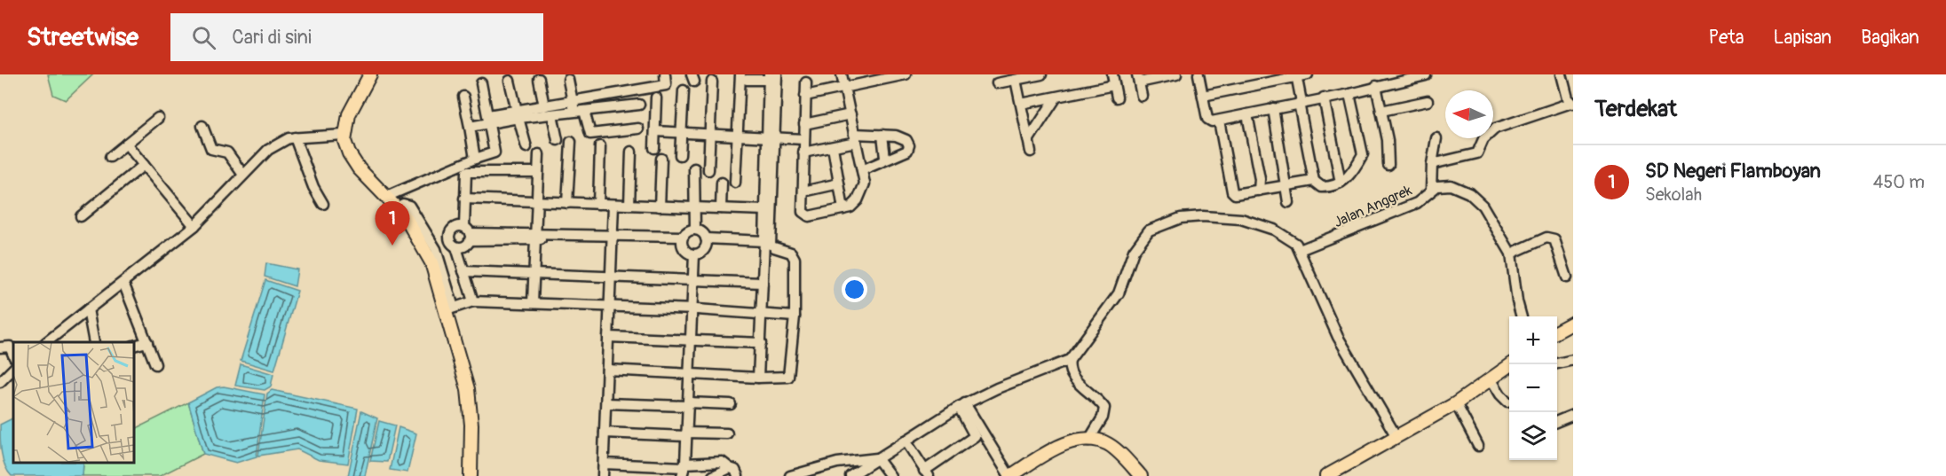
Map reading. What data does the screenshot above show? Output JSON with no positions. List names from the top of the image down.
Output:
{
  "streets": {
    "street": ["Jalan Anggrek"]
  },
  "north": "left",
  "page": {
    "header": "Streetwise",
    "search": "Cari di sini",
    "nav": ["Peta", "Lapisan", "Bagikan"],
    "heading": "Terdekat",
    "list": [
      {
        "mark": "1",
        "name": "SD Negeri Flamboyan",
        "note": "Sekolah",
        "value": "450 m"
      }
    ],
    "pins": "1",
    "map_buttons": ["+", "−"]
  }
}
